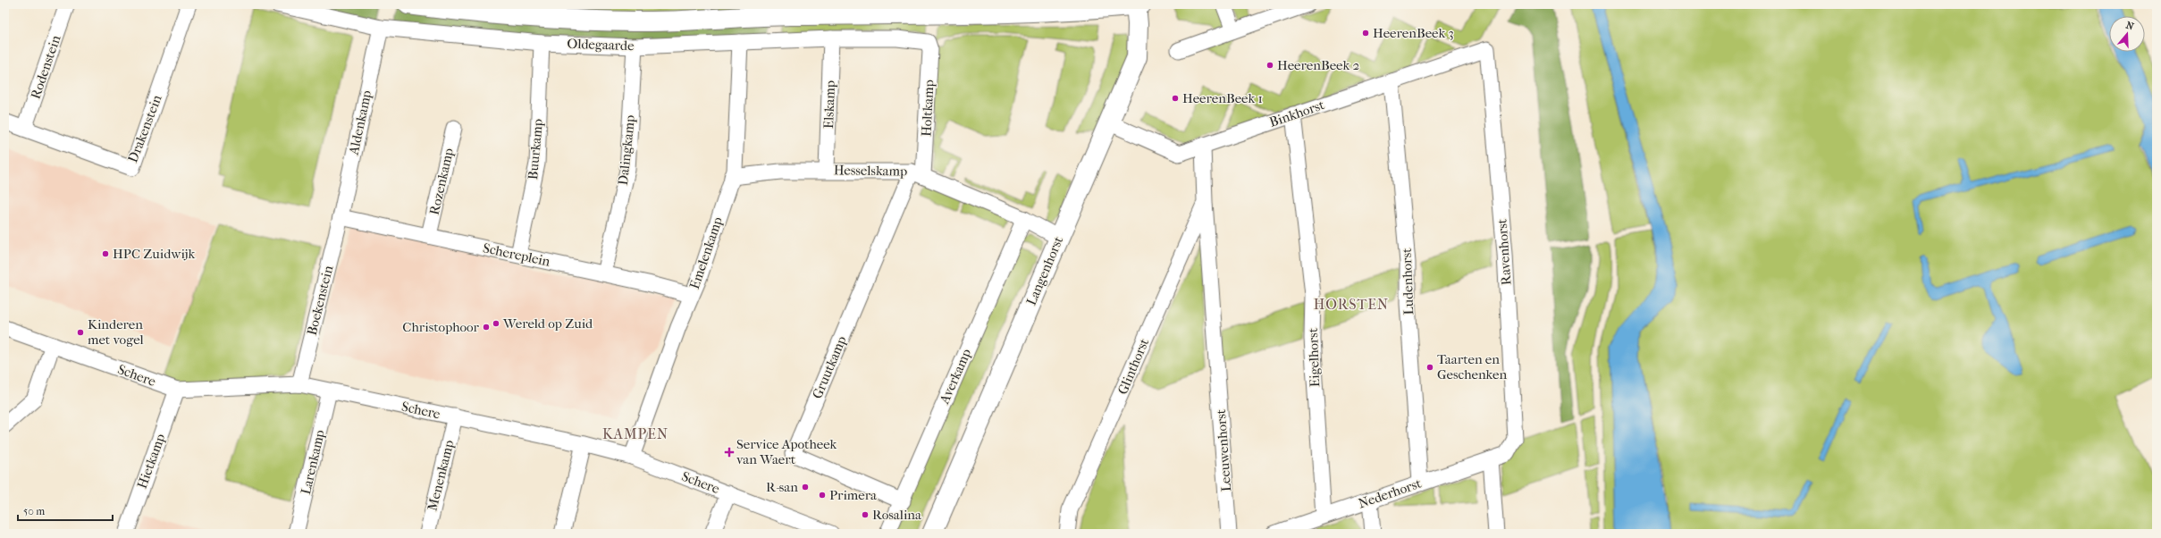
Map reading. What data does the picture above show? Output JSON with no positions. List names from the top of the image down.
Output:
{
  "streets": {
    "main road": ["Oldegaarde", "Langenhorst"],
    "street": [
      "Rodenstein",
      "Elskamp",
      "Holtkamp",
      "Binkhorst",
      "Aldenkamp",
      "Drakenstein",
      "Buurkamp",
      "Dalingkamp",
      "Hesselskamp",
      "Rozenkamp",
      "Ravenhorst",
      "Emelenkamp",
      "Schereplein",
      "Ludenhorst",
      "Boekenstein",
      "Eigelhorst",
      "Glinthorst",
      "Gruutkamp",
      "Schere",
      "Averkamp",
      "Leeuwenhorst",
      "Hietkamp",
      "Larenkamp",
      "Menenkamp",
      "Nederhorst"
    ]
  },
  "crossings": [
    ["Oldegaarde", "Elskamp"],
    ["Oldegaarde", "Holtkamp"],
    ["Oldegaarde", "Aldenkamp"],
    ["Oldegaarde", "Buurkamp"],
    ["Oldegaarde", "Dalingkamp"],
    ["Oldegaarde", "Emelenkamp"],
    ["Oldegaarde", "Langenhorst"],
    ["Rodenstein", "Drakenstein"],
    ["Elskamp", "Hesselskamp"],
    ["Holtkamp", "Hesselskamp"],
    ["Holtkamp", "Gruutkamp"],
    ["Binkhorst", "Ravenhorst"],
    ["Binkhorst", "Langenhorst"],
    ["Binkhorst", "Ludenhorst"],
    ["Binkhorst", "Eigelhorst"],
    ["Binkhorst", "Glinthorst"],
    ["Aldenkamp", "Schereplein"],
    ["Aldenkamp", "Boekenstein"],
    ["Buurkamp", "Schereplein"],
    ["Dalingkamp", "Schereplein"],
    ["Hesselskamp", "Emelenkamp"],
    ["Hesselskamp", "Langenhorst"],
    ["Hesselskamp", "Gruutkamp"],
    ["Hesselskamp", "Averkamp"],
    ["Rozenkamp", "Schereplein"],
    ["Ravenhorst", "Nederhorst"],
    ["Emelenkamp", "Schereplein"],
    ["Emelenkamp", "Schere"],
    ["Schereplein", "Boekenstein"],
    ["Ludenhorst", "Nederhorst"],
    ["Boekenstein", "Schere"],
    ["Eigelhorst", "Nederhorst"],
    ["Glinthorst", "Leeuwenhorst"],
    ["Gruutkamp", "Averkamp"],
    ["Schere", "Hietkamp"],
    ["Schere", "Larenkamp"],
    ["Schere", "Menenkamp"]
  ],
  "districts": ["HORSTEN", "KAMPEN"],
  "places": {
    "other": [
      "HeerenBeek 3",
      "HeerenBeek 2",
      "HeerenBeek 1",
      "HPC Zuidwijk",
      "Wereld op Zuid",
      "Christophoor",
      "Kinderen met vogel",
      "Taarten en Geschenken",
      "R-san",
      "Primera",
      "Rosalina"
    ],
    "health": ["Service Apotheek van Waert"]
  },
  "scale_bar": "50 m",
  "north": "top"
}
